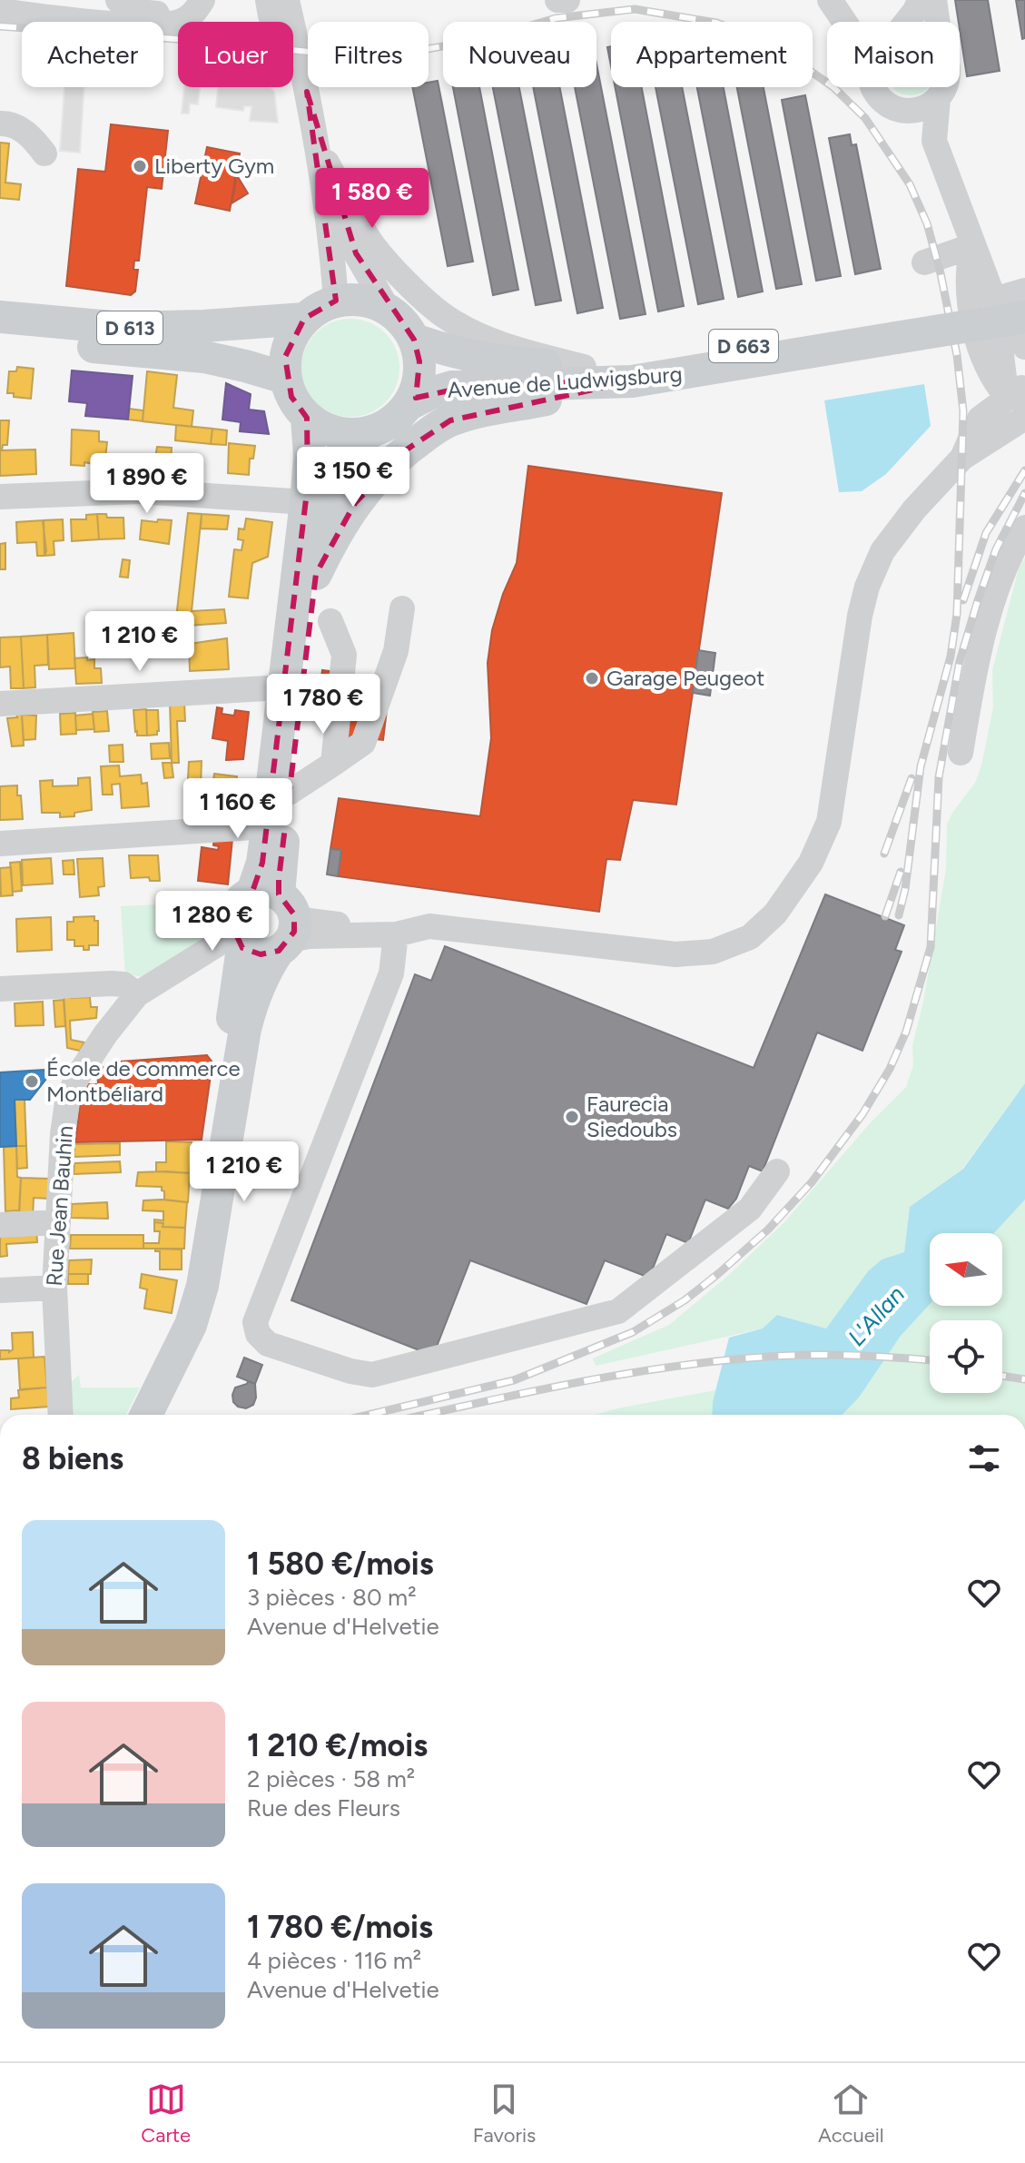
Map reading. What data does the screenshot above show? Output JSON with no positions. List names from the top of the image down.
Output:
{
  "streets": {
    "main road": ["D 613", "D 663", "Avenue de Ludwigsburg"],
    "street": ["Rue Jean Bauhin"]
  },
  "crossings": [
    ["D 613", "D 663"],
    ["D 613", "Avenue de Ludwigsburg"],
    ["D 663", "Avenue de Ludwigsburg"]
  ],
  "water": ["L'Allan"],
  "places": [
    "Liberty Gym",
    "Garage Peugeot",
    "École de commerce Montbéliard",
    "Faurecia Siedoubs"
  ],
  "north": "left",
  "page": {
    "chip": [
      "Acheter",
      "Louer",
      "Filtres",
      "Nouveau",
      "Appartement",
      "Maison"
    ],
    "price": [
      "1 580 €",
      "3 150 €",
      "1 890 €",
      "1 210 €",
      "1 780 €",
      "1 160 €",
      "1 280 €",
      "1 210 €"
    ],
    "heading": "8 biens",
    "list": [
      {
        "name": "1 580 €/mois",
        "note": "3 pièces · 80 m² · Avenue d'Helvetie"
      },
      {
        "name": "1 210 €/mois",
        "note": "2 pièces · 58 m² · Rue des Fleurs"
      },
      {
        "name": "1 780 €/mois",
        "note": "4 pièces · 116 m² · Avenue d'Helvetie"
      }
    ],
    "tabs": ["Carte", "Favoris", "Accueil"]
  }
}
